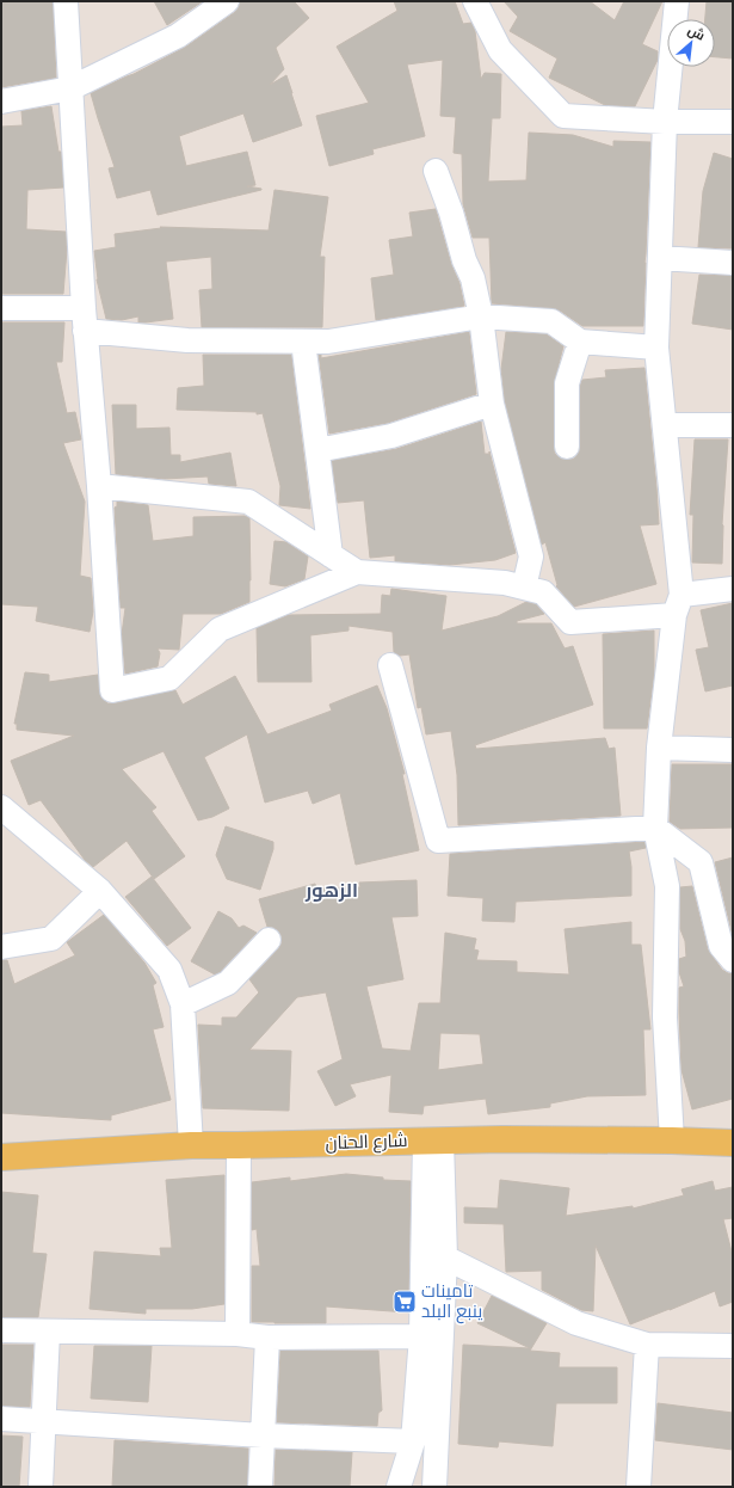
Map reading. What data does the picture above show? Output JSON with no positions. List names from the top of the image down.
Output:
{
  "streets": {
    "main road": ["شارع الحنان"]
  },
  "districts": ["الزهور"],
  "places": {
    "supermarket": ["تامينات ينبع البلد"]
  },
  "north": "top right"
}
